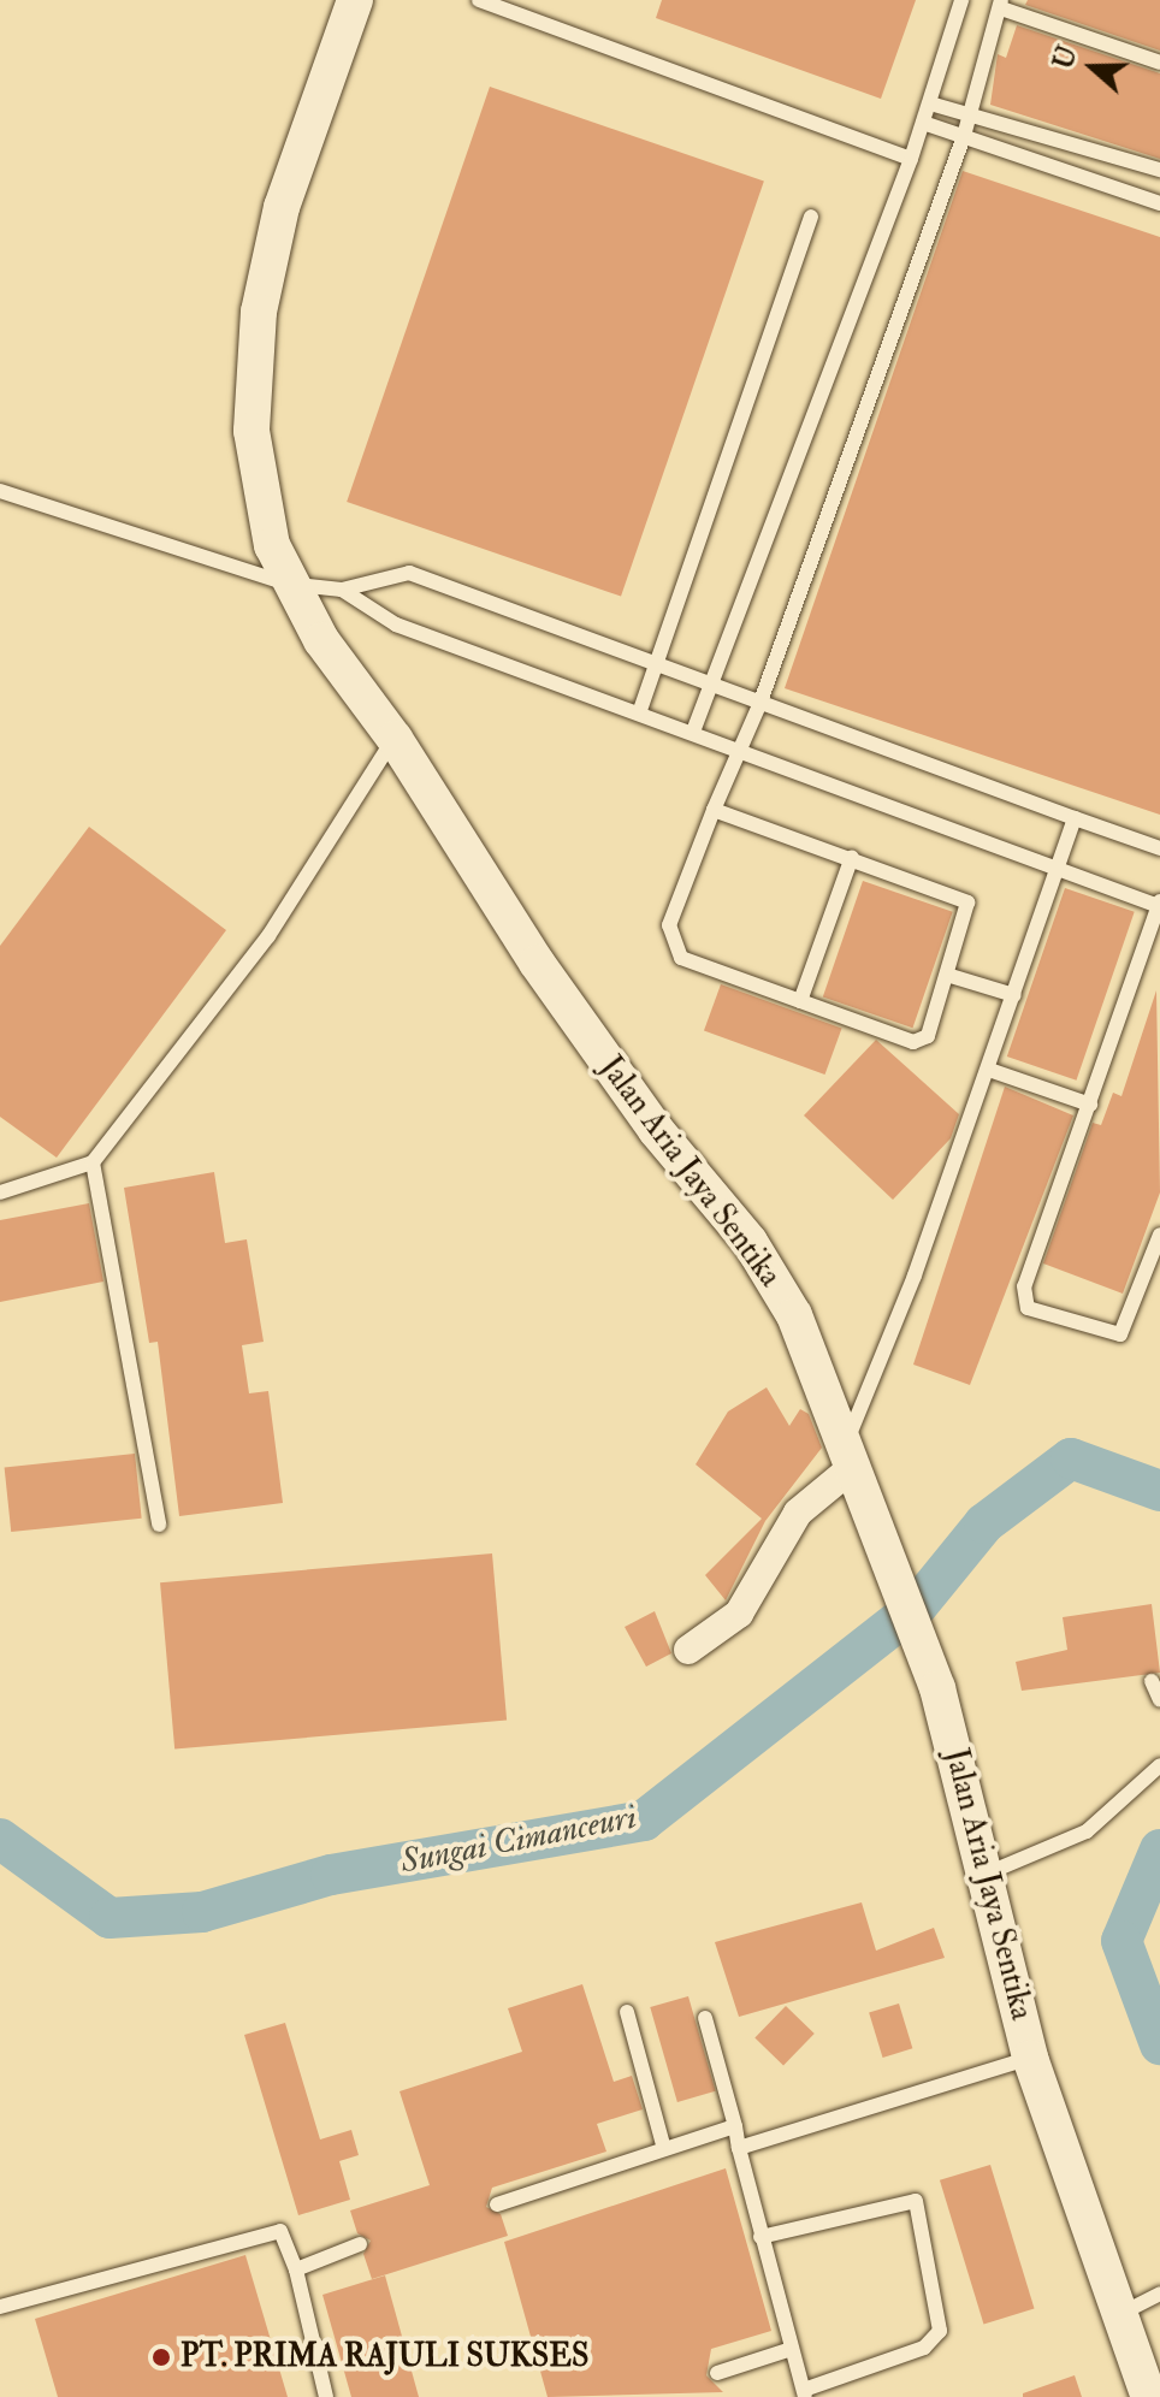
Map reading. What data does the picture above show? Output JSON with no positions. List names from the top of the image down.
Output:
{
  "streets": {
    "street": ["Jalan Aria Jaya Sentika"]
  },
  "water": ["Sungai Cimanceuri"],
  "places": ["PT. PRIMA RAJULI SUKSES"],
  "north": "left"
}
